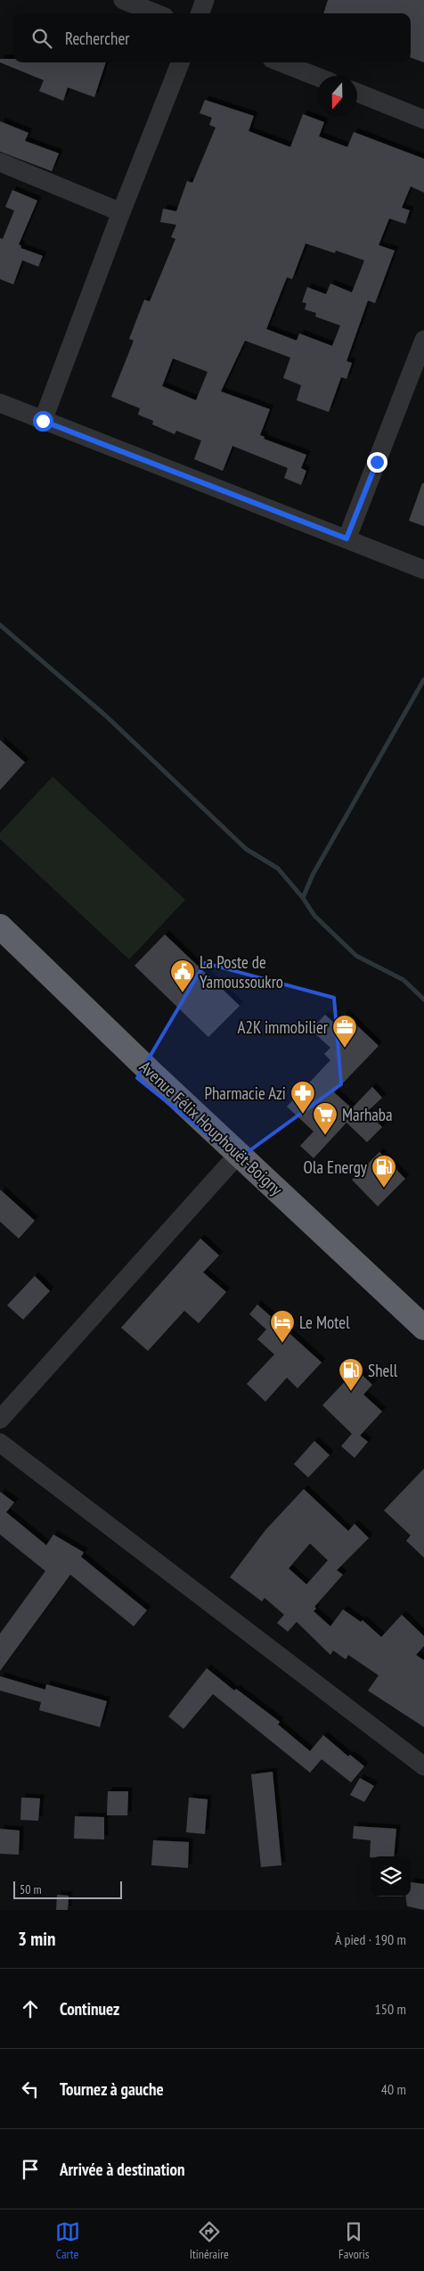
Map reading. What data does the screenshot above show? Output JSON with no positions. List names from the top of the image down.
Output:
{
  "streets": {
    "highway": ["Avenue Félix Houphouët-Boigny"]
  },
  "places": {
    "public building": ["La Poste de Yamoussoukro"],
    "office": ["A2K immobilier"],
    "pharmacy": ["Pharmacie Azi"],
    "supermarket": ["Marhaba"],
    "fuel station": ["Ola Energy", "Shell"],
    "hotel": ["Le Motel"]
  },
  "scale_bar": "50 m",
  "north": "bottom",
  "page": {
    "search": "Rechercher",
    "scale": "50 m",
    "heading": ["3 min", "À pied · 190 m"],
    "list": [
      ["Continuez", "150 m"],
      ["Tournez à gauche", "40 m"],
      "Arrivée à destination"
    ],
    "nav": ["Carte", "Itinéraire", "Favoris"]
  }
}
